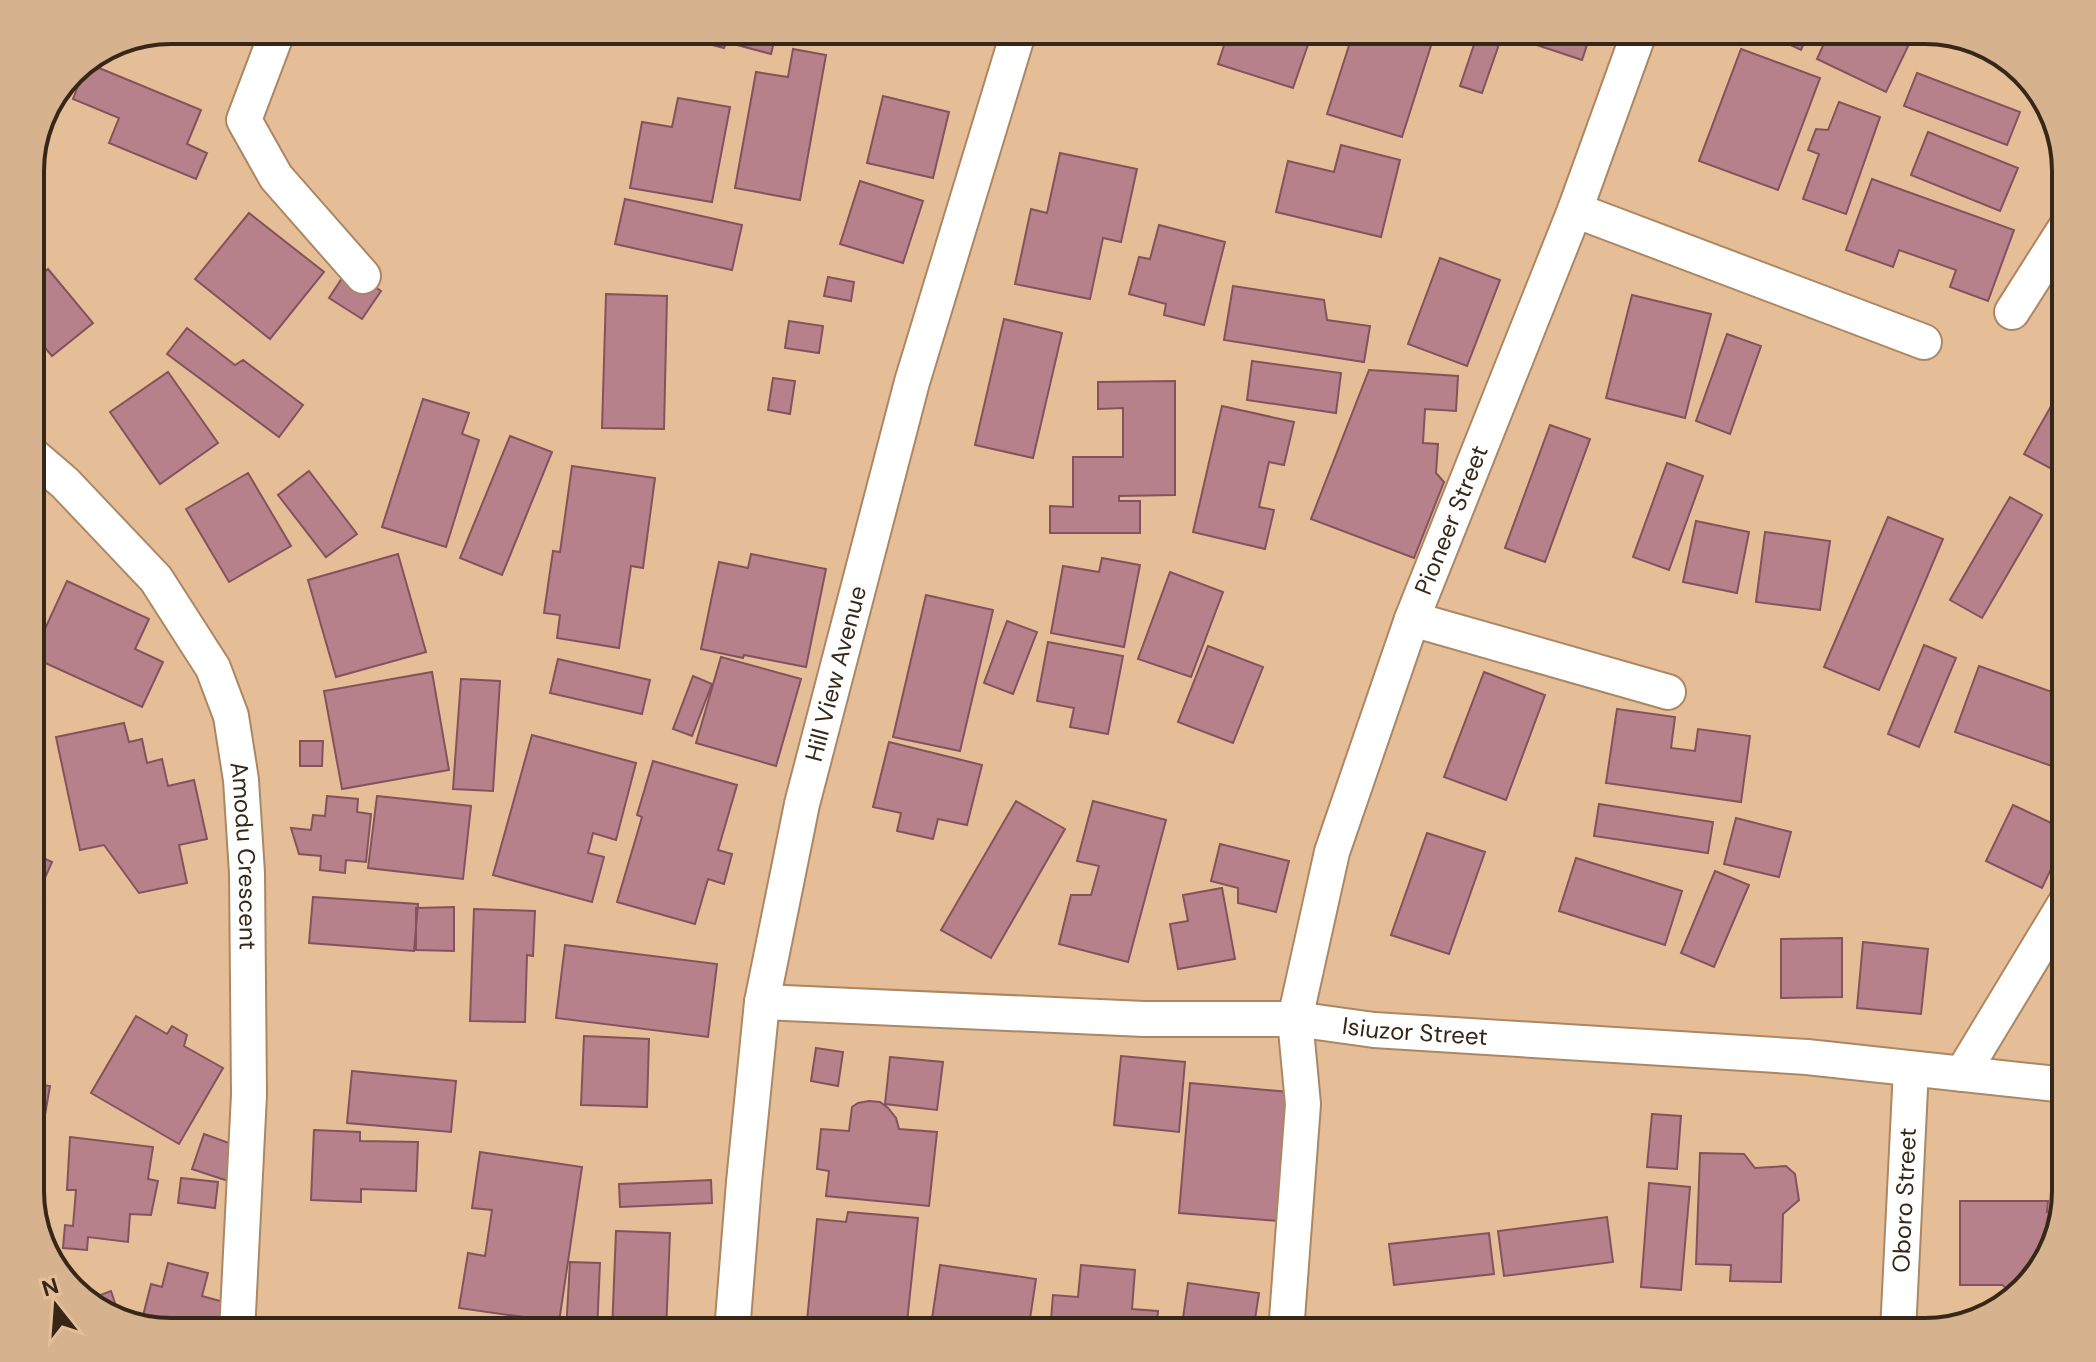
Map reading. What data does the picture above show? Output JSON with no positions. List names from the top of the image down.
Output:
{
  "streets": {
    "street": [
      "Pioneer Street",
      "Hill View Avenue",
      "Amodu Crescent",
      "Isiuzor Street",
      "Oboro Street"
    ]
  },
  "crossings": [
    ["Pioneer Street", "Isiuzor Street"],
    ["Hill View Avenue", "Isiuzor Street"],
    ["Isiuzor Street", "Oboro Street"]
  ],
  "north": "top"
}
